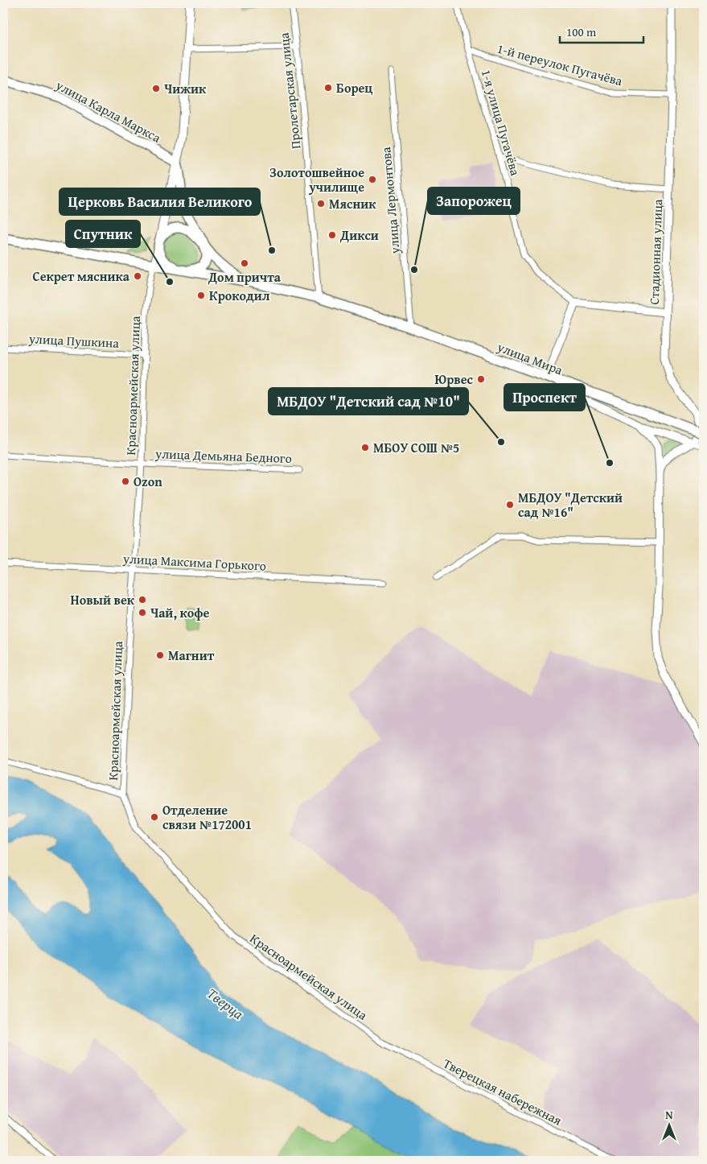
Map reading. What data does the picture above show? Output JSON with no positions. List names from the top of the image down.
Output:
{
  "streets": {
    "main road": ["улица Карла Маркса", "улица Мира"],
    "street": [
      "1-й переулок Пугачёва",
      "Пролетарская улица",
      "1-я улица Пугачёва",
      "улица Лермонтова",
      "Стадионная улица",
      "улица Пушкина",
      "Красноармейская улица",
      "улица Демьяна Бедного",
      "улица Максима Горького",
      "Тверецкая набережная"
    ]
  },
  "crossings": [
    ["1-й переулок Пугачёва", "1-я улица Пугачёва"],
    ["1-й переулок Пугачёва", "Стадионная улица"],
    ["Пролетарская улица", "улица Мира"],
    ["улица Лермонтова", "улица Мира"],
    ["улица Пушкина", "Красноармейская улица"],
    ["улица Мира", "Красноармейская улица"],
    ["Красноармейская улица", "улица Демьяна Бедного"],
    ["Красноармейская улица", "улица Максима Горького"],
    ["Красноармейская улица", "Тверецкая набережная"]
  ],
  "water": ["Тверца"],
  "places": [
    "Борец",
    "Чижик",
    "Золотошвейное училище",
    "Мясник",
    "Дикси",
    "Церковь Василия Великого",
    "Дом причта",
    "Запорожец",
    "Секрет мясника",
    "Спутник",
    "Крокодил",
    "Юрвес",
    "МБДОУ \"Детский сад №10\"",
    "МБОУ СОШ №5",
    "Проспект",
    "Ozon",
    "МБДОУ \"Детский сад №16\"",
    "Новый век",
    "Чай, кофе",
    "Магнит",
    "Отделение связи №172001"
  ],
  "scale_bar": "100 m",
  "north": "top"
}
